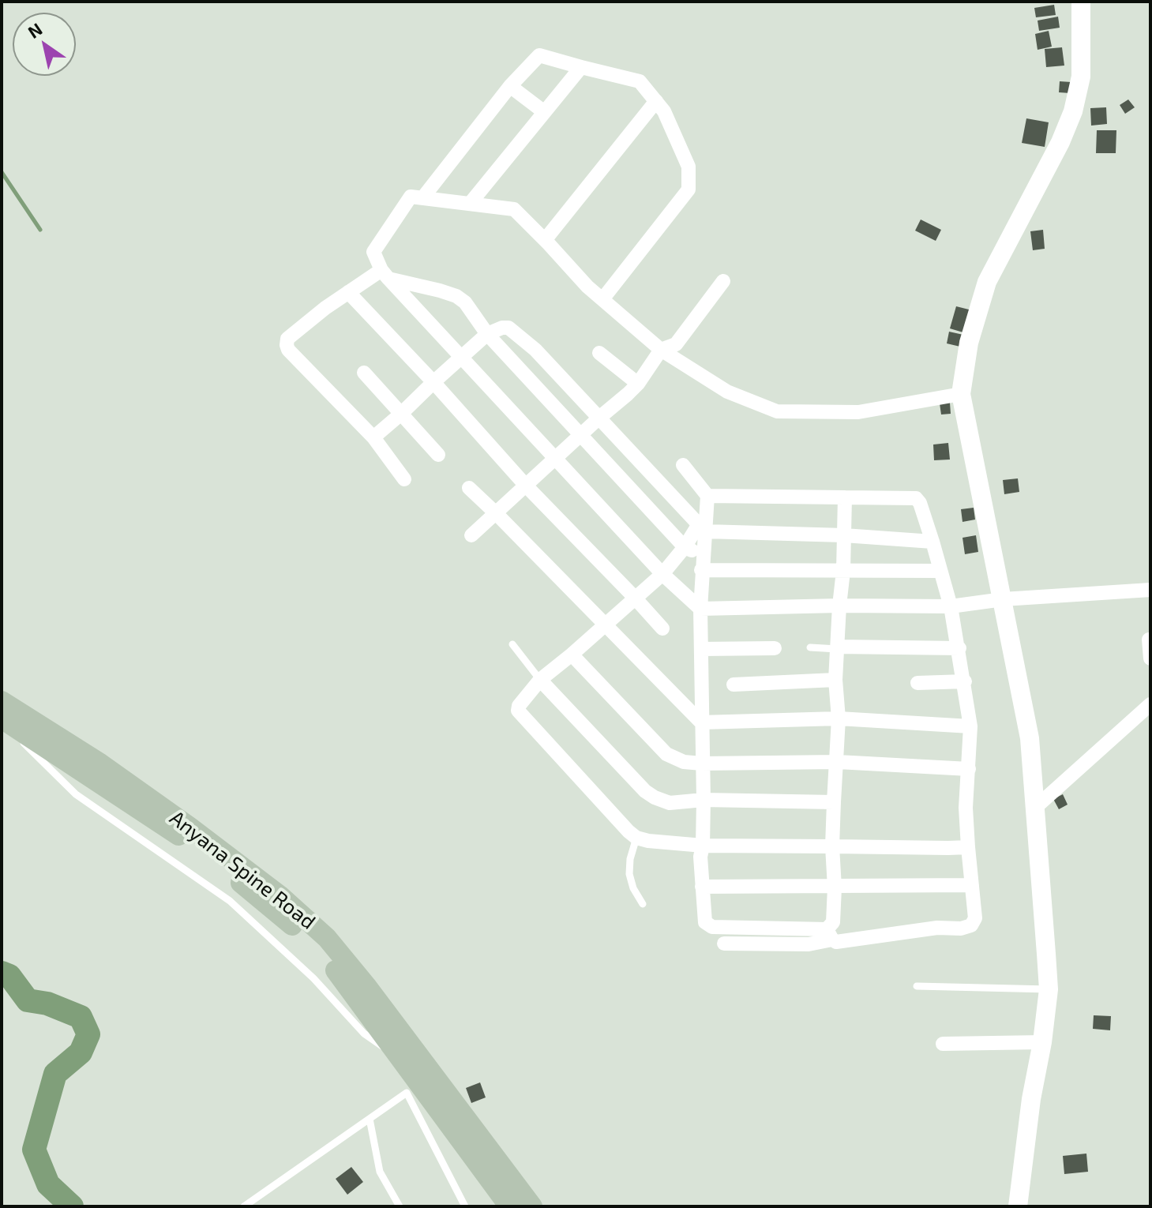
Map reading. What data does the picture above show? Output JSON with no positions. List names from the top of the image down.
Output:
{
  "streets": {
    "main road": ["Anyana Spine Road"]
  },
  "north": "top left"
}
